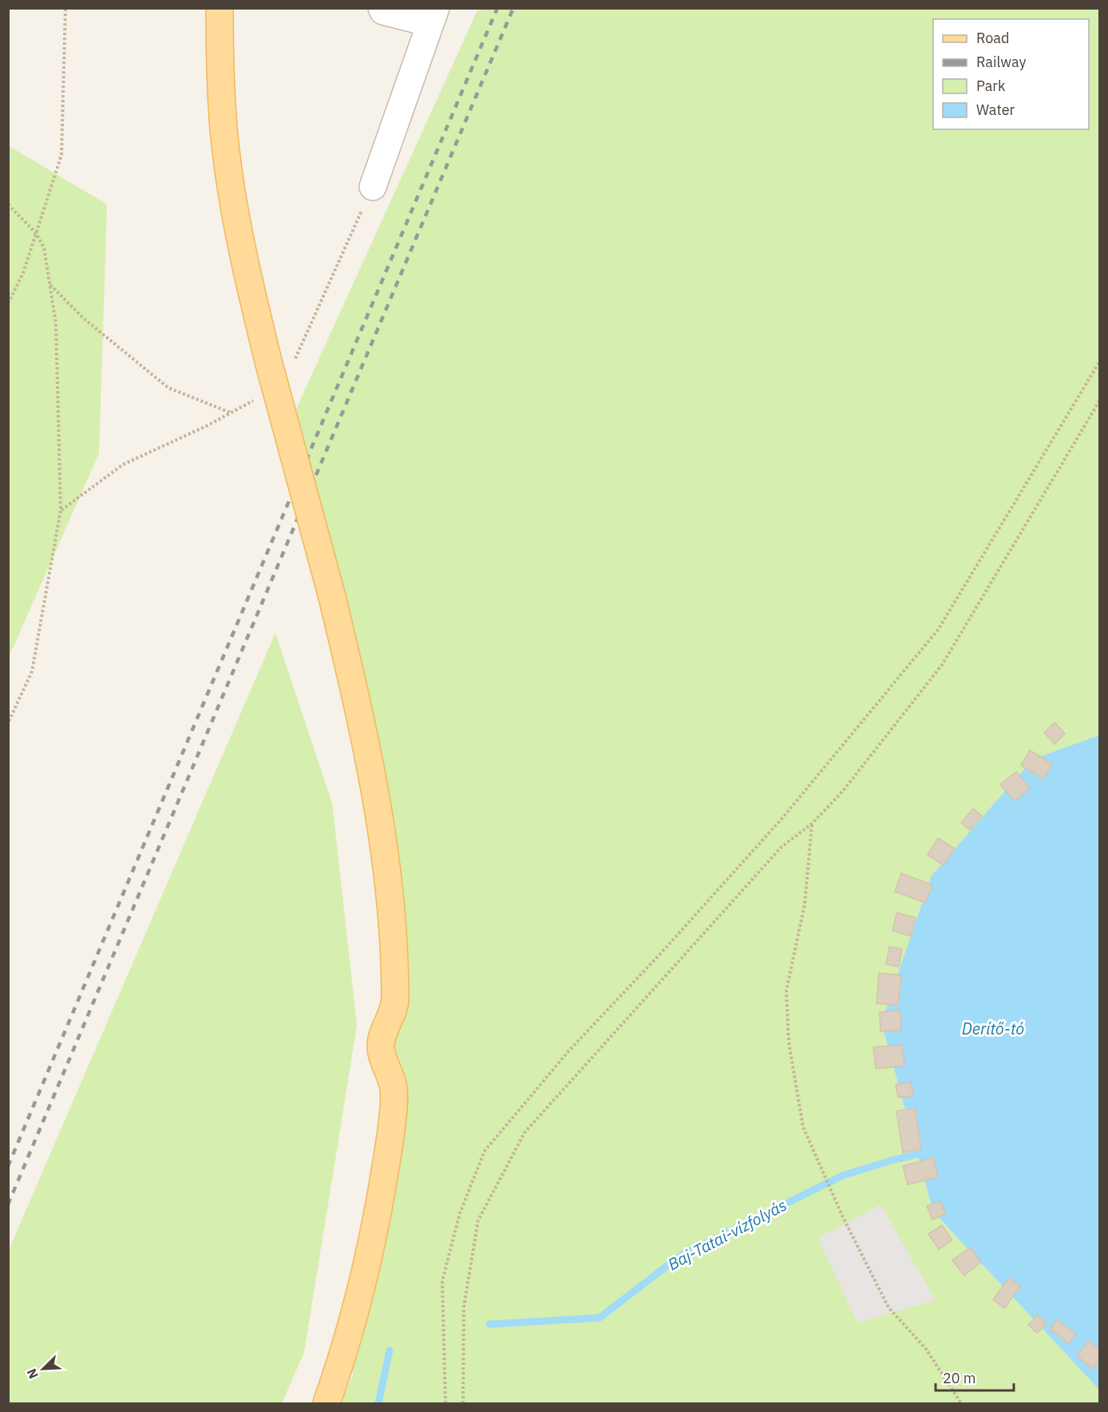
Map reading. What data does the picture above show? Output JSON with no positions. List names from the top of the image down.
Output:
{
  "water": ["Derítő-tó", "Baj-Tatai-vízfolyás"],
  "legend": [
    "Road",
    "Railway",
    "Park",
    "Water"
  ],
  "scale_bar": "20 m",
  "north": "bottom left"
}
